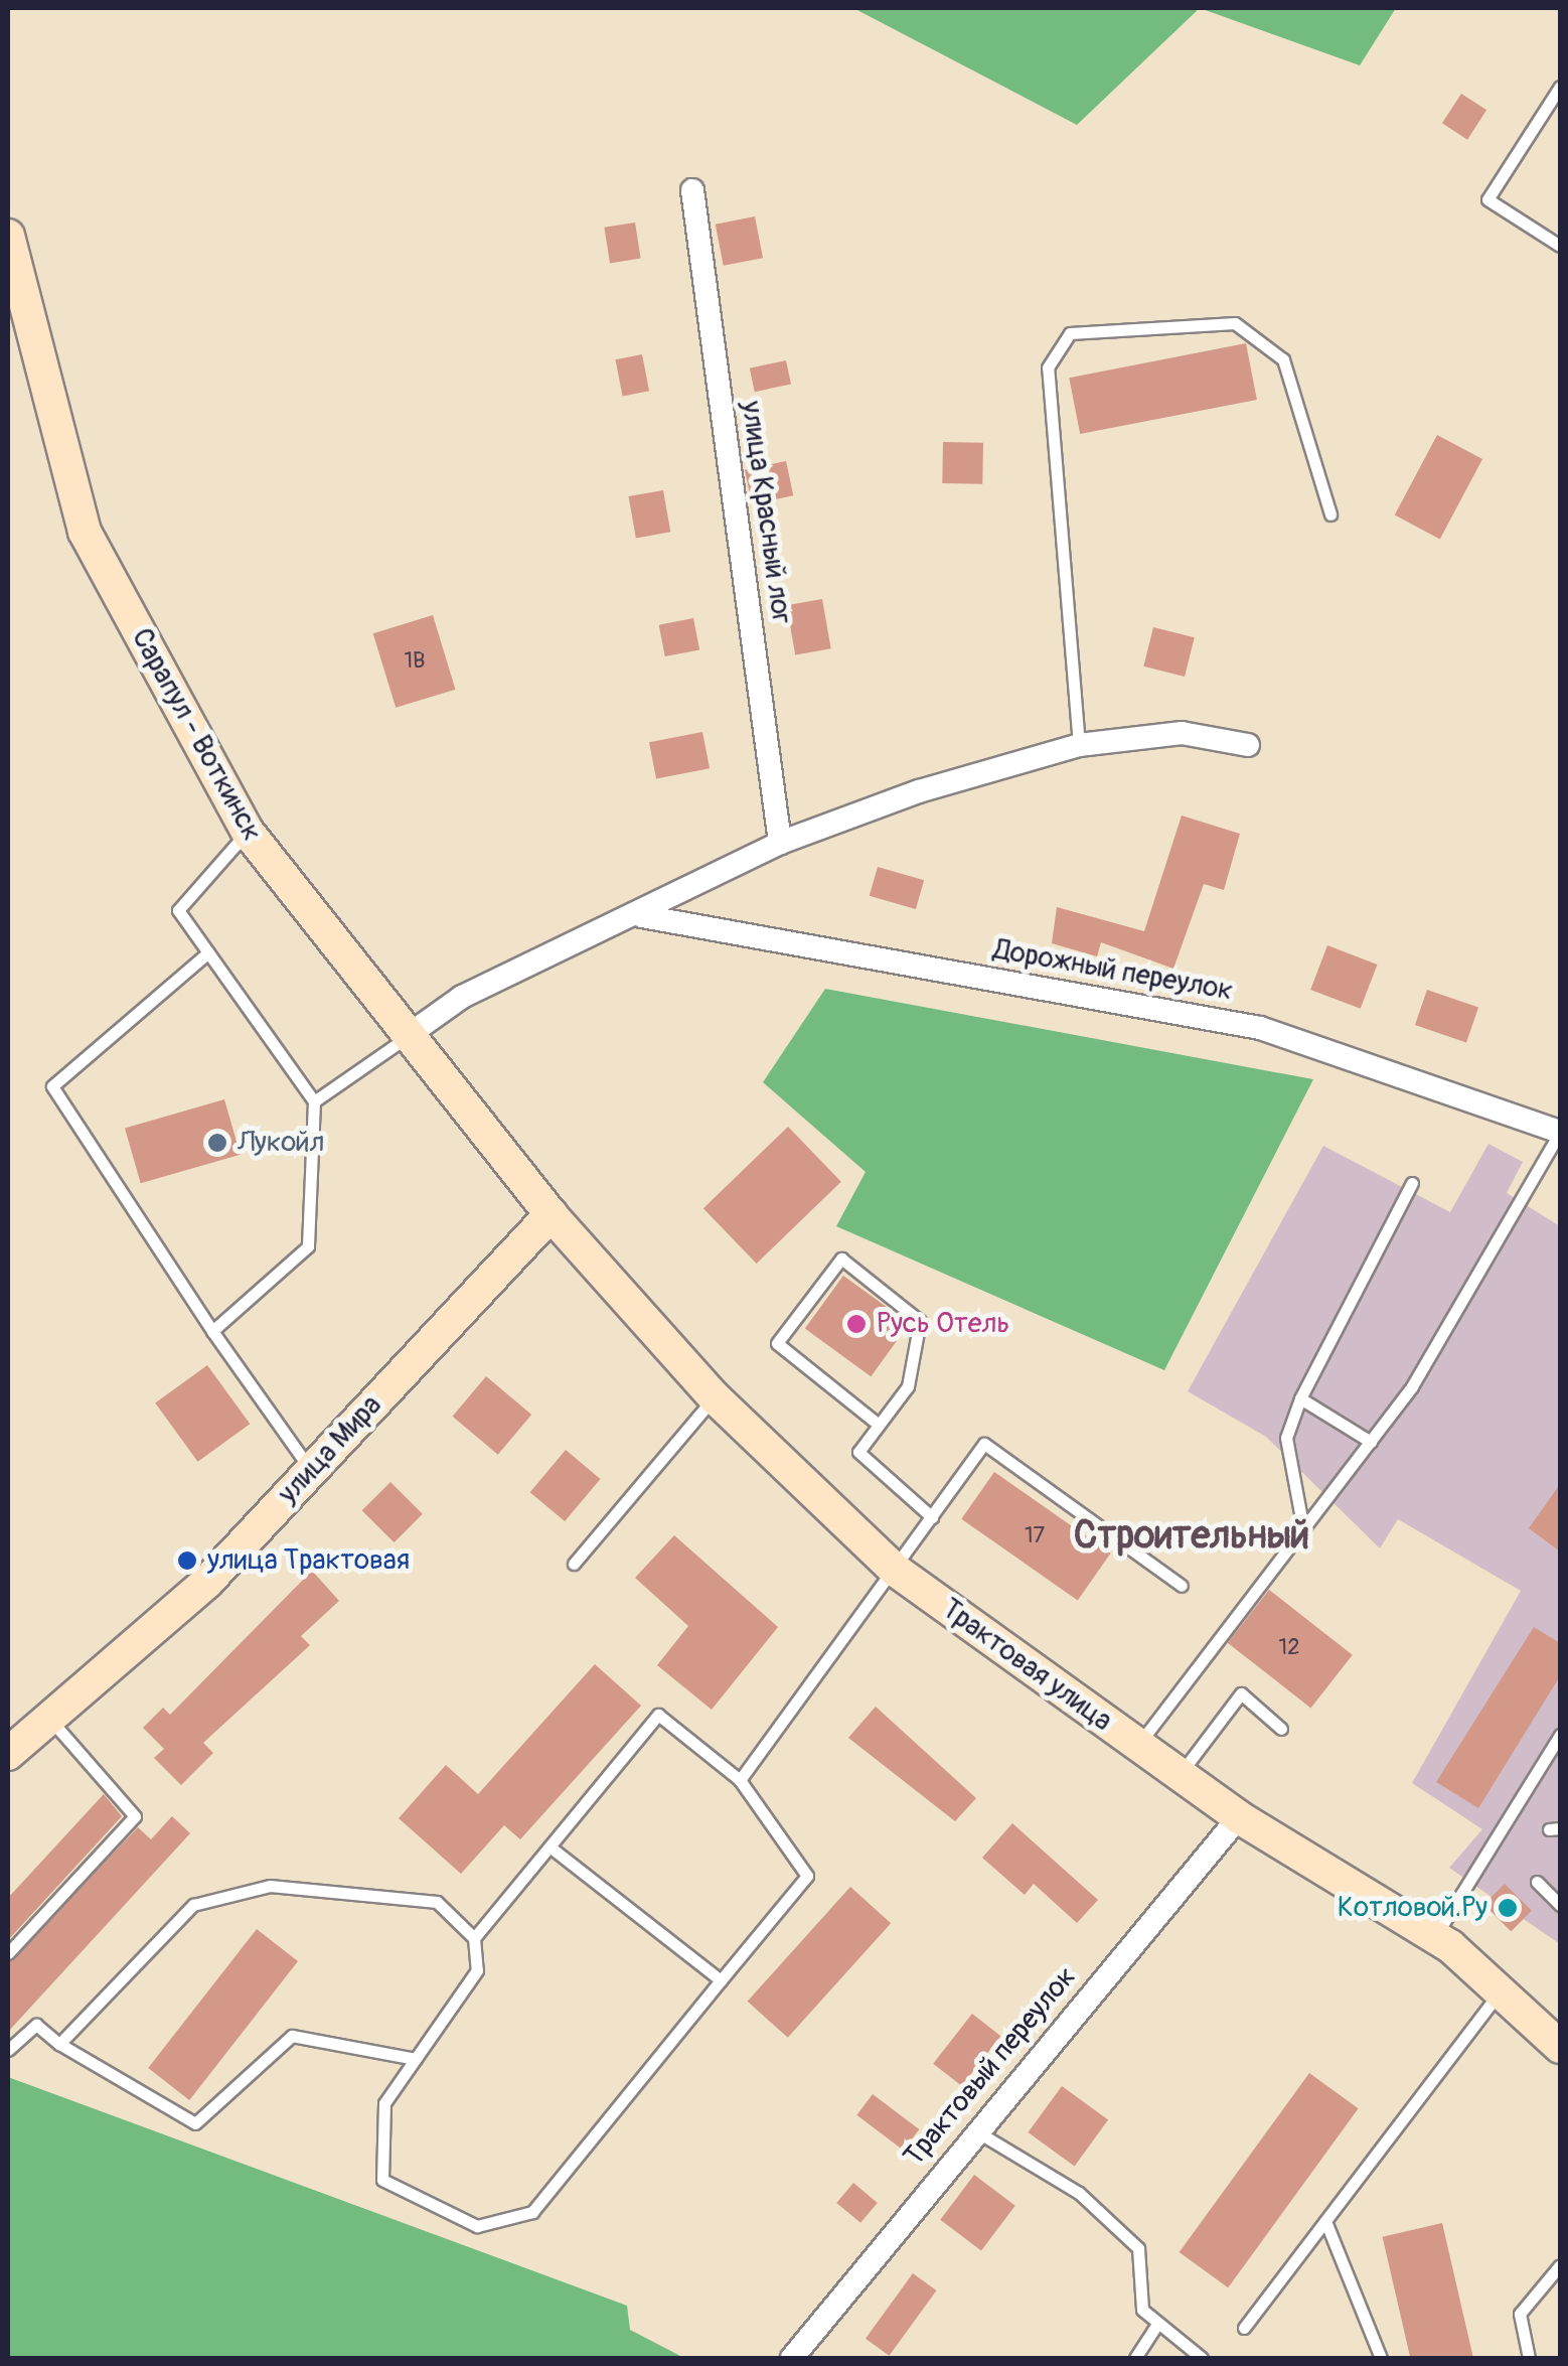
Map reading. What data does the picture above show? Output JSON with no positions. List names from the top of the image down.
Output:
{
  "streets": {
    "main road": ["Сарапул - Воткинск", "улица Мира", "Трактовая улица"],
    "street": ["улица Красный лог", "Дорожный переулок", "Трактовый переулок"]
  },
  "crossings": [
    ["Сарапул - Воткинск", "улица Мира"],
    ["Сарапул - Воткинск", "Трактовая улица"],
    ["улица Мира", "Трактовая улица"],
    ["Трактовая улица", "Трактовый переулок"]
  ],
  "districts": ["Строительный"],
  "places": [
    "Лукойл",
    "Русь Отель",
    "улица Трактовая",
    "Котловой.Ру"
  ],
  "house_numbers": ["1В", "17", "12"]
}
